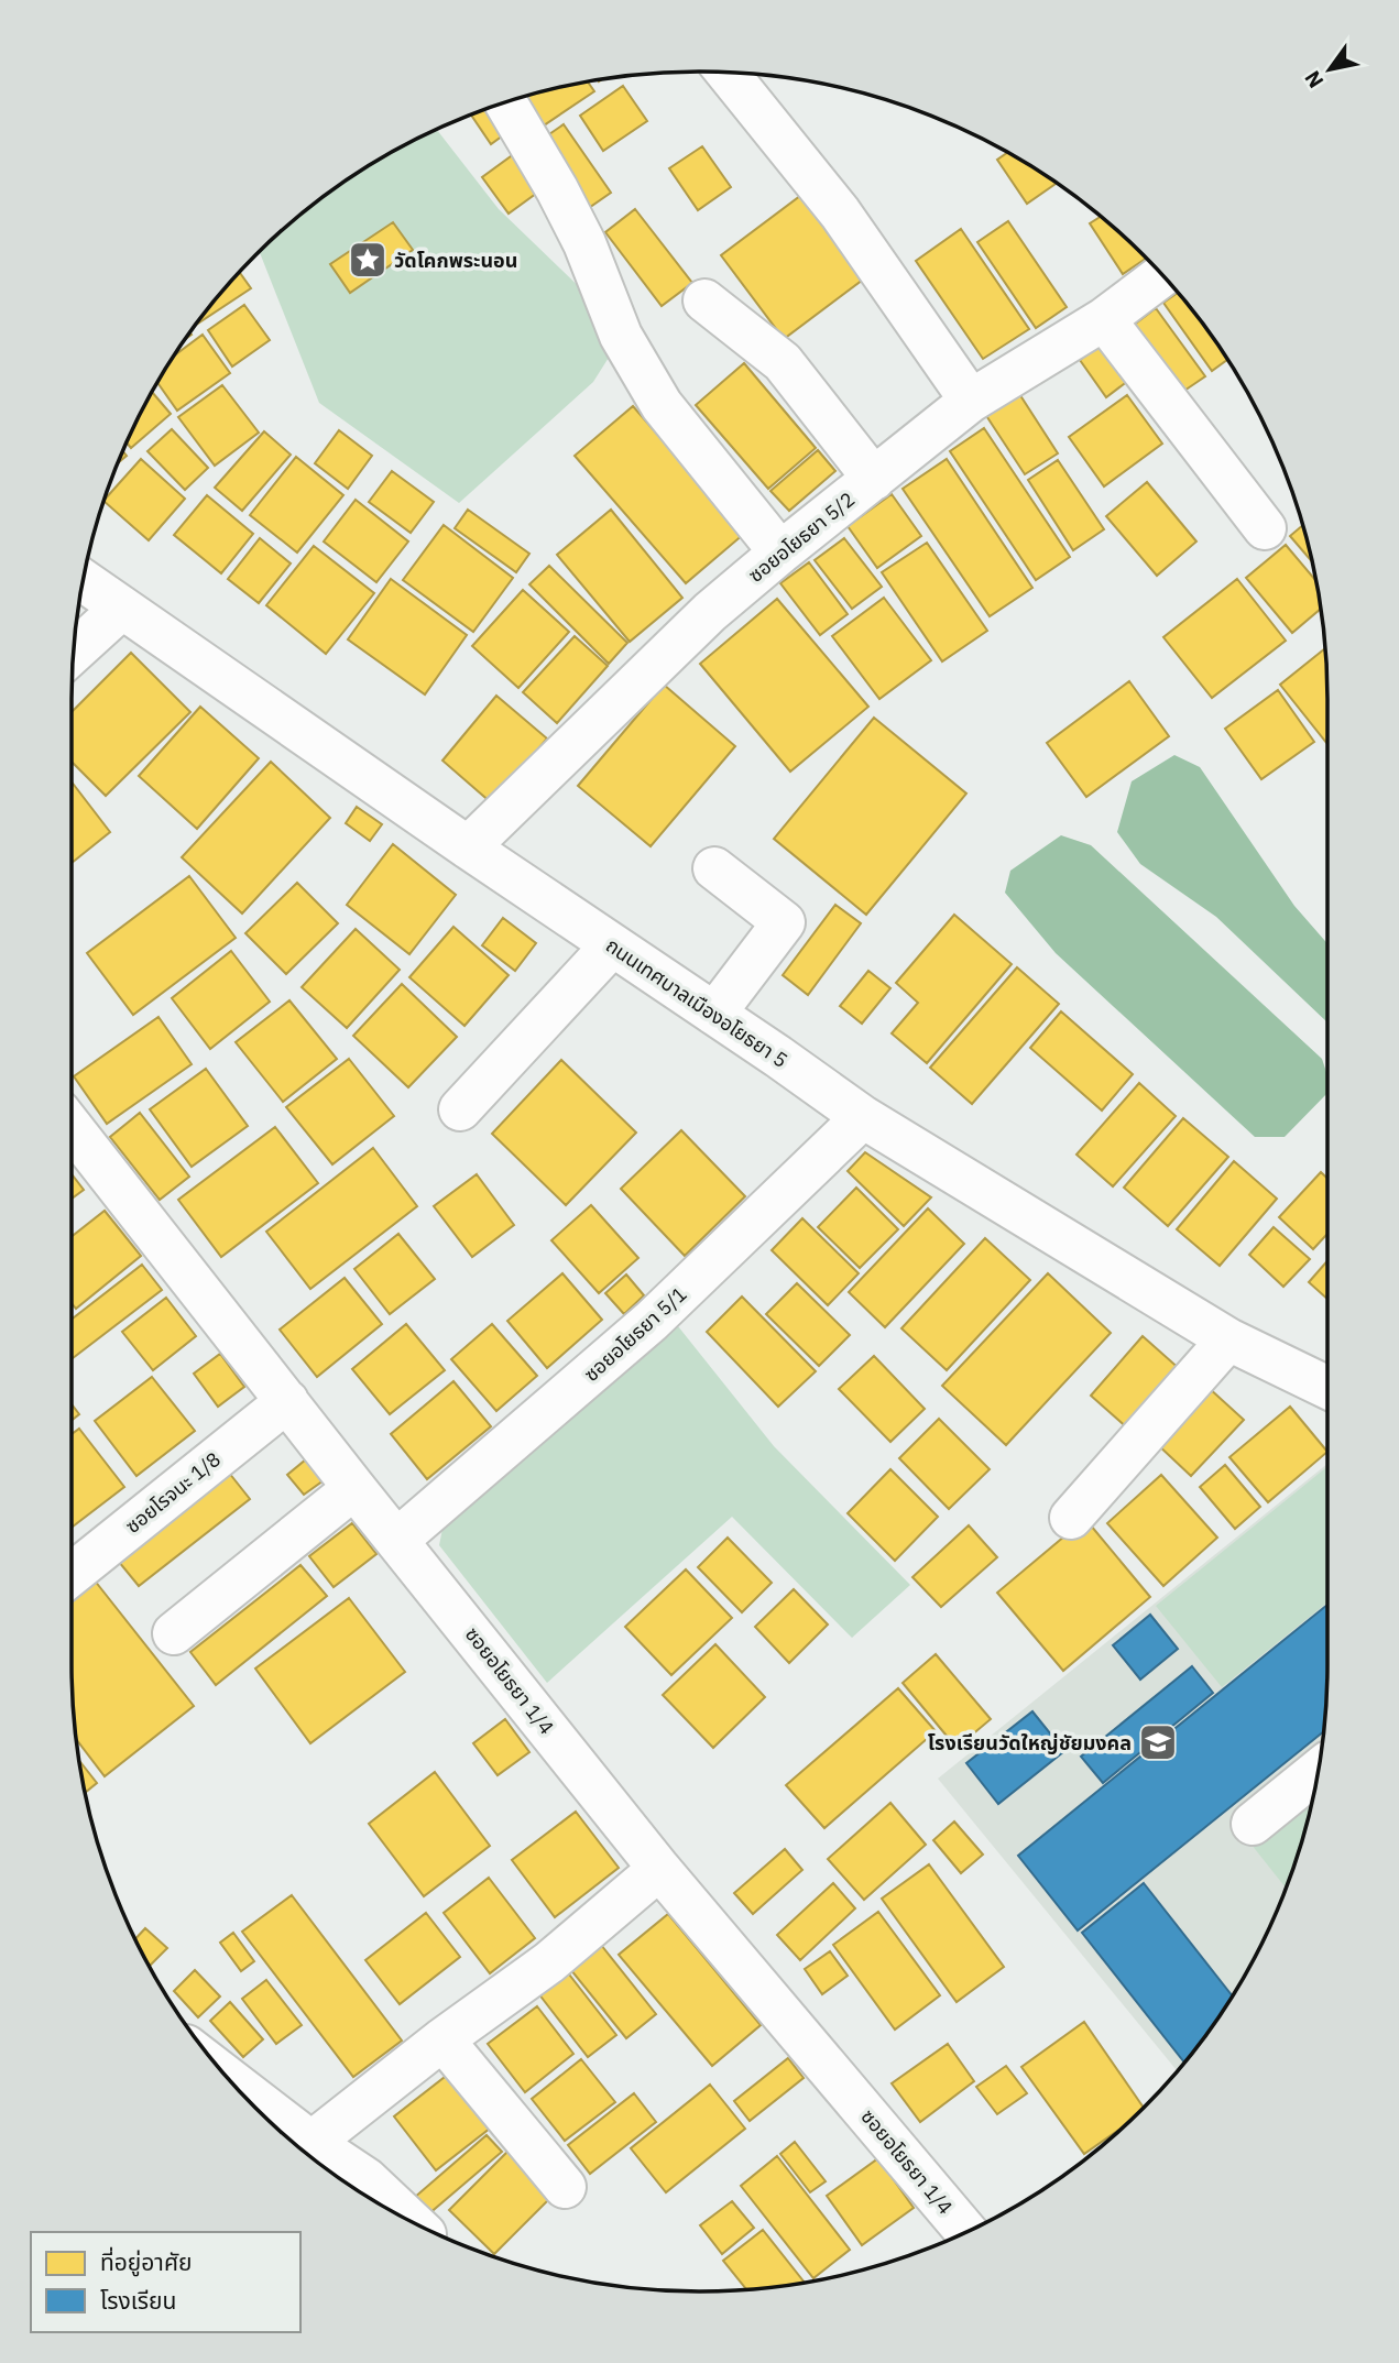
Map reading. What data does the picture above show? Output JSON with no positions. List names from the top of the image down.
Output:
{
  "streets": {
    "street": [
      "ซอยอโยธยา 5/2",
      "ถนนเทศบาลเมืองอโยธยา 5",
      "ซอยอโยธยา 5/1",
      "ซอยโรจนะ 1/8",
      "ซอยอโยธยา 1/4"
    ]
  },
  "crossings": [
    ["ซอยอโยธยา 5/2", "ถนนเทศบาลเมืองอโยธยา 5"],
    ["ถนนเทศบาลเมืองอโยธยา 5", "ซอยอโยธยา 5/1"],
    ["ซอยอโยธยา 5/1", "ซอยอโยธยา 1/4"],
    ["ซอยโรจนะ 1/8", "ซอยอโยธยา 1/4"]
  ],
  "places": {
    "place": ["วัดโคกพระนอน"],
    "school or university": ["โรงเรียนวัดใหญ่ชัยมงคล"]
  },
  "legend": ["ที่อยู่อาศัย", "โรงเรียน"],
  "north": "bottom left"
}
